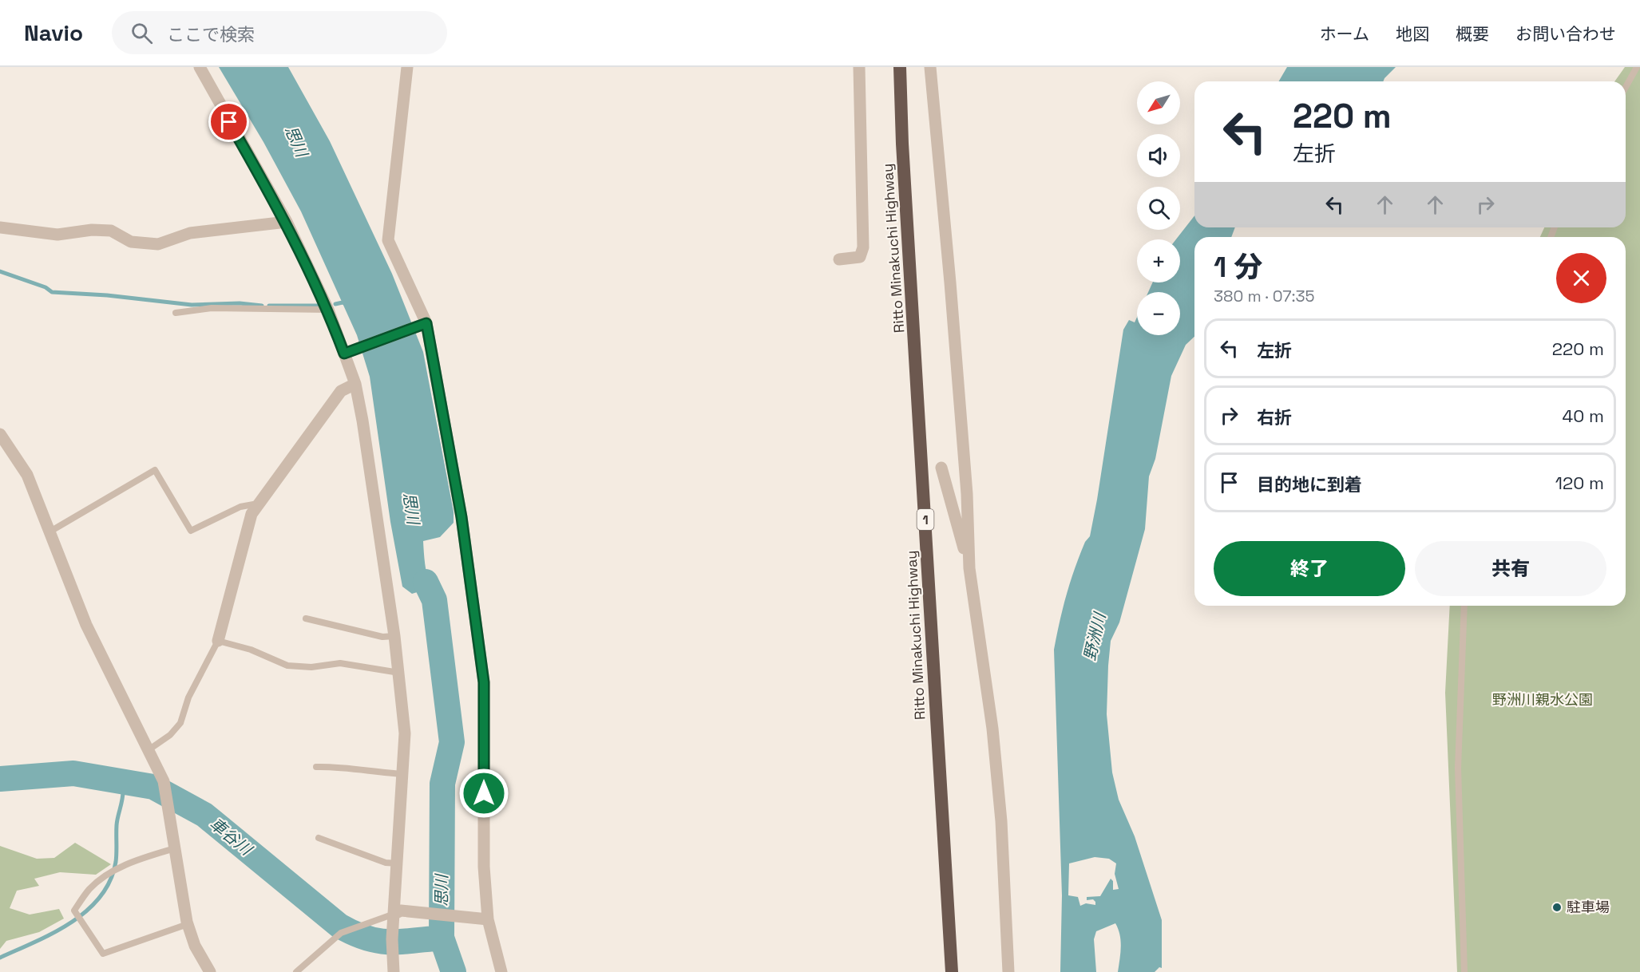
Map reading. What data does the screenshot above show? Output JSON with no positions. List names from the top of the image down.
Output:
{
  "streets": {
    "highway": ["Ritto Minakuchi Highway", "1"]
  },
  "water": ["思川", "野洲川", "車谷川"],
  "parks": ["野洲川親水公園"],
  "places": ["駐車場"],
  "north": "bottom left",
  "page": {
    "header": "Navio",
    "search": "ここで検索",
    "nav": [
      "ホーム",
      "地図",
      "概要",
      "お問い合わせ"
    ],
    "map_buttons": ["+", "−"],
    "turn": ["220 m", "左折"],
    "heading": ["1 分", "380 m · 07:35"],
    "list": [
      {
        "name": "左折",
        "value": "220 m"
      },
      {
        "name": "右折",
        "value": "40 m"
      },
      {
        "name": "目的地に到着",
        "value": "120 m"
      }
    ],
    "buttons": ["終了", "共有"]
  }
}
